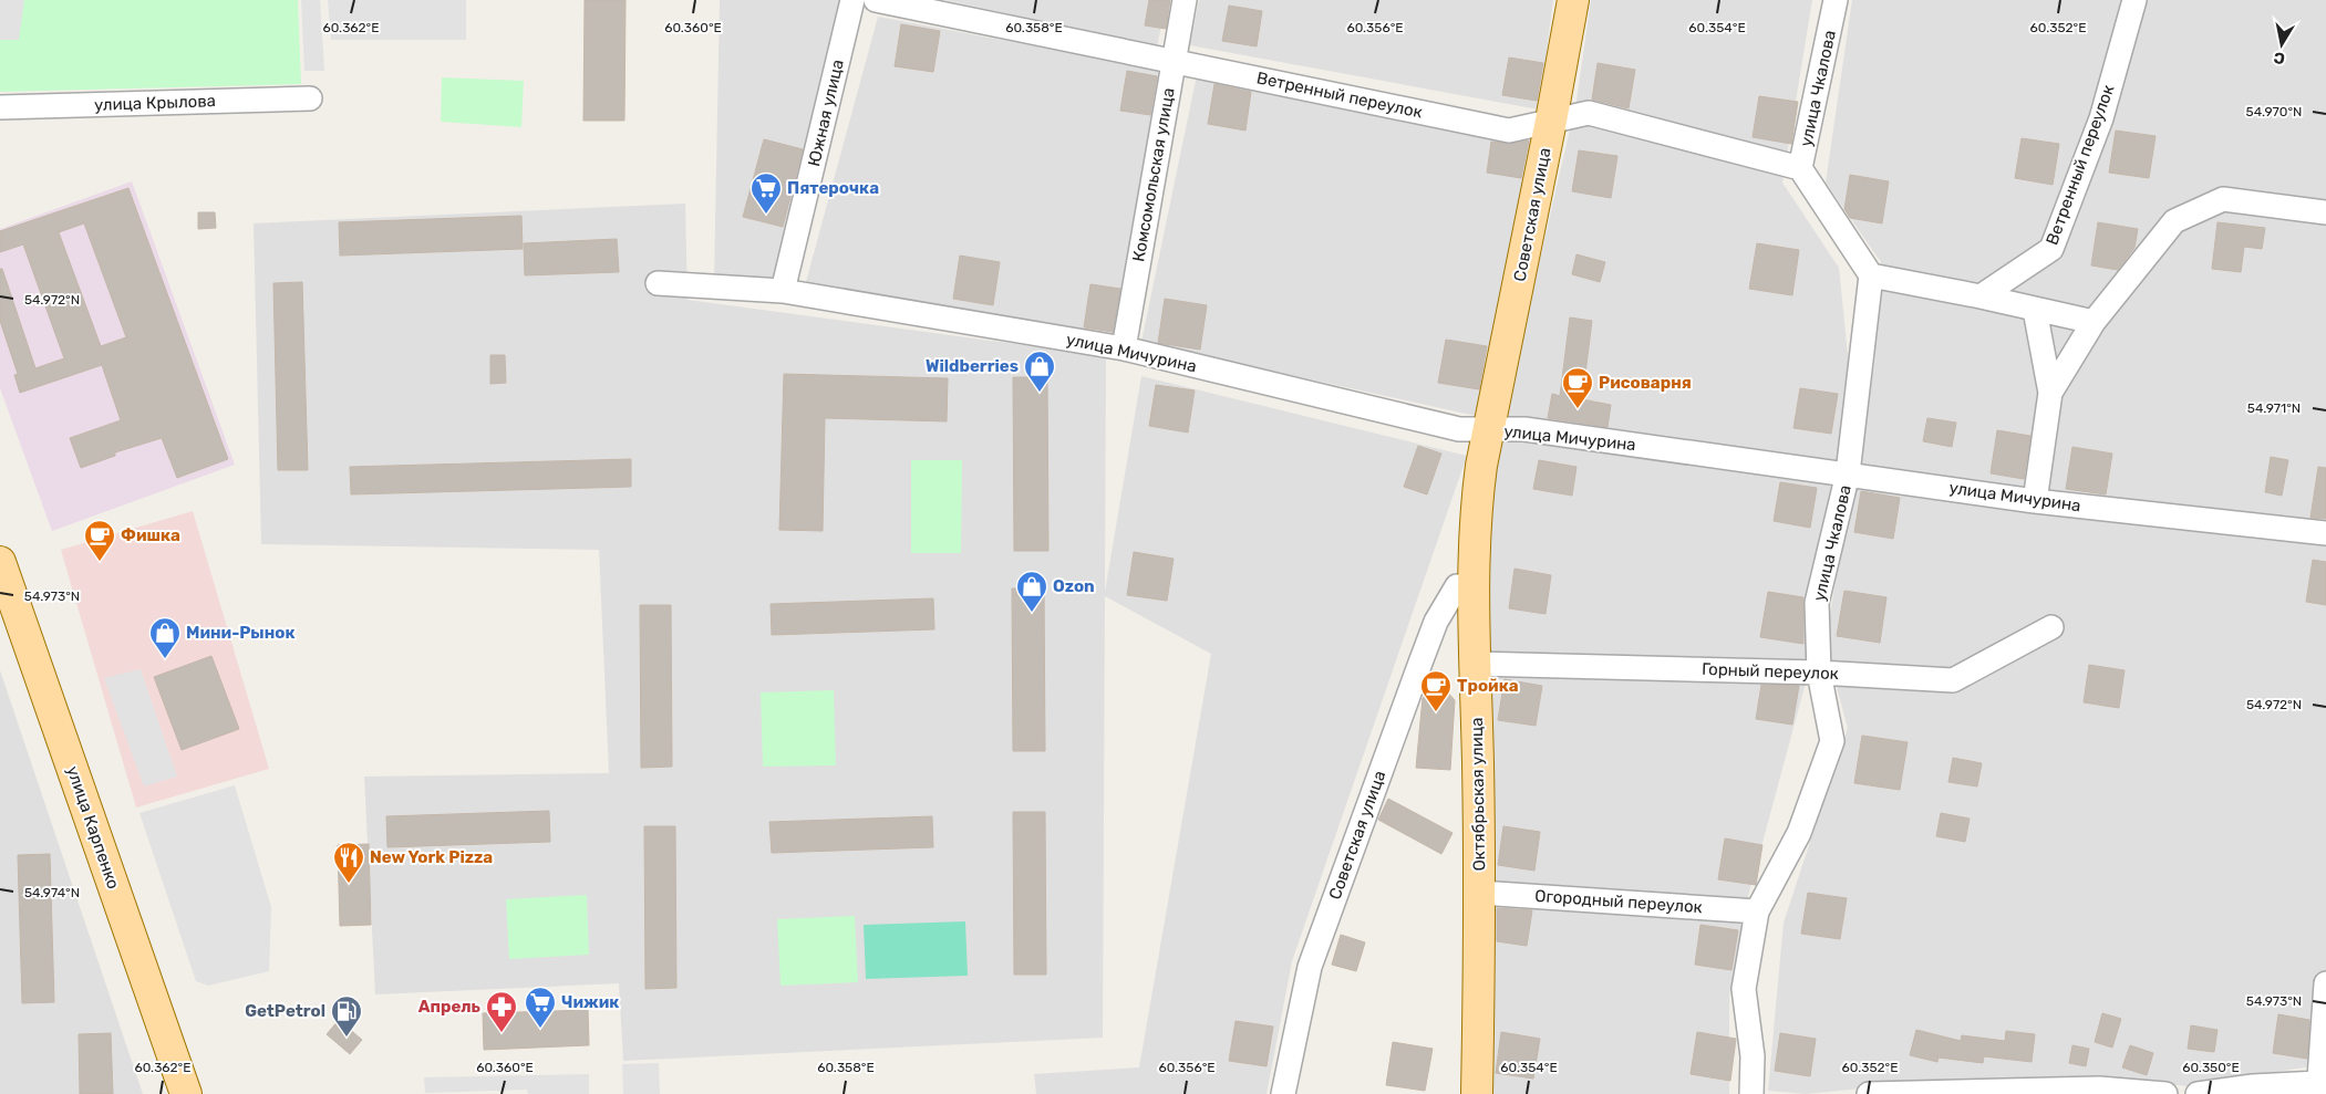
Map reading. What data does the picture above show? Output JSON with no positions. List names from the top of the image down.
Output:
{
  "streets": {
    "main road": ["Советская улица", "Октябрьская улица", "улица Карпенко"],
    "street": [
      "улица Чкалова",
      "Ветренный переулок",
      "улица Крылова",
      "Южная улица",
      "Комсомольская улица",
      "улица Мичурина",
      "Горный переулок",
      "Огородный переулок"
    ]
  },
  "crossings": [
    ["улица Чкалова", "Ветренный переулок"],
    ["улица Чкалова", "улица Мичурина"],
    ["улица Чкалова", "Горный переулок"],
    ["улица Чкалова", "Огородный переулок"],
    ["Ветренный переулок", "Комсомольская улица"],
    ["Ветренный переулок", "Советская улица"],
    ["Южная улица", "улица Мичурина"],
    ["Комсомольская улица", "улица Мичурина"],
    ["Советская улица", "улица Мичурина"],
    ["Советская улица", "Октябрьская улица"],
    ["улица Мичурина", "Октябрьская улица"],
    ["Горный переулок", "Октябрьская улица"],
    ["Октябрьская улица", "Огородный переулок"]
  ],
  "places": {
    "supermarket": ["Пятерочка", "Чижик"],
    "shop": ["Wildberries", "Ozon", "Мини-Рынок"],
    "cafe": ["Рисоварня", "Фишка", "Тройка"],
    "restaurant": ["New York Pizza"],
    "pharmacy": ["Апрель"],
    "fuel station": ["GetPetrol"]
  },
  "north": "bottom",
  "coordinates": [
    "60.358°E",
    "60.356°E",
    "60.362°E",
    "60.360°E",
    "60.354°E",
    "60.352°E",
    "54.970°N",
    "54.972°N",
    "54.971°N",
    "54.973°N",
    "54.974°N",
    "60.350°E"
  ]
}
